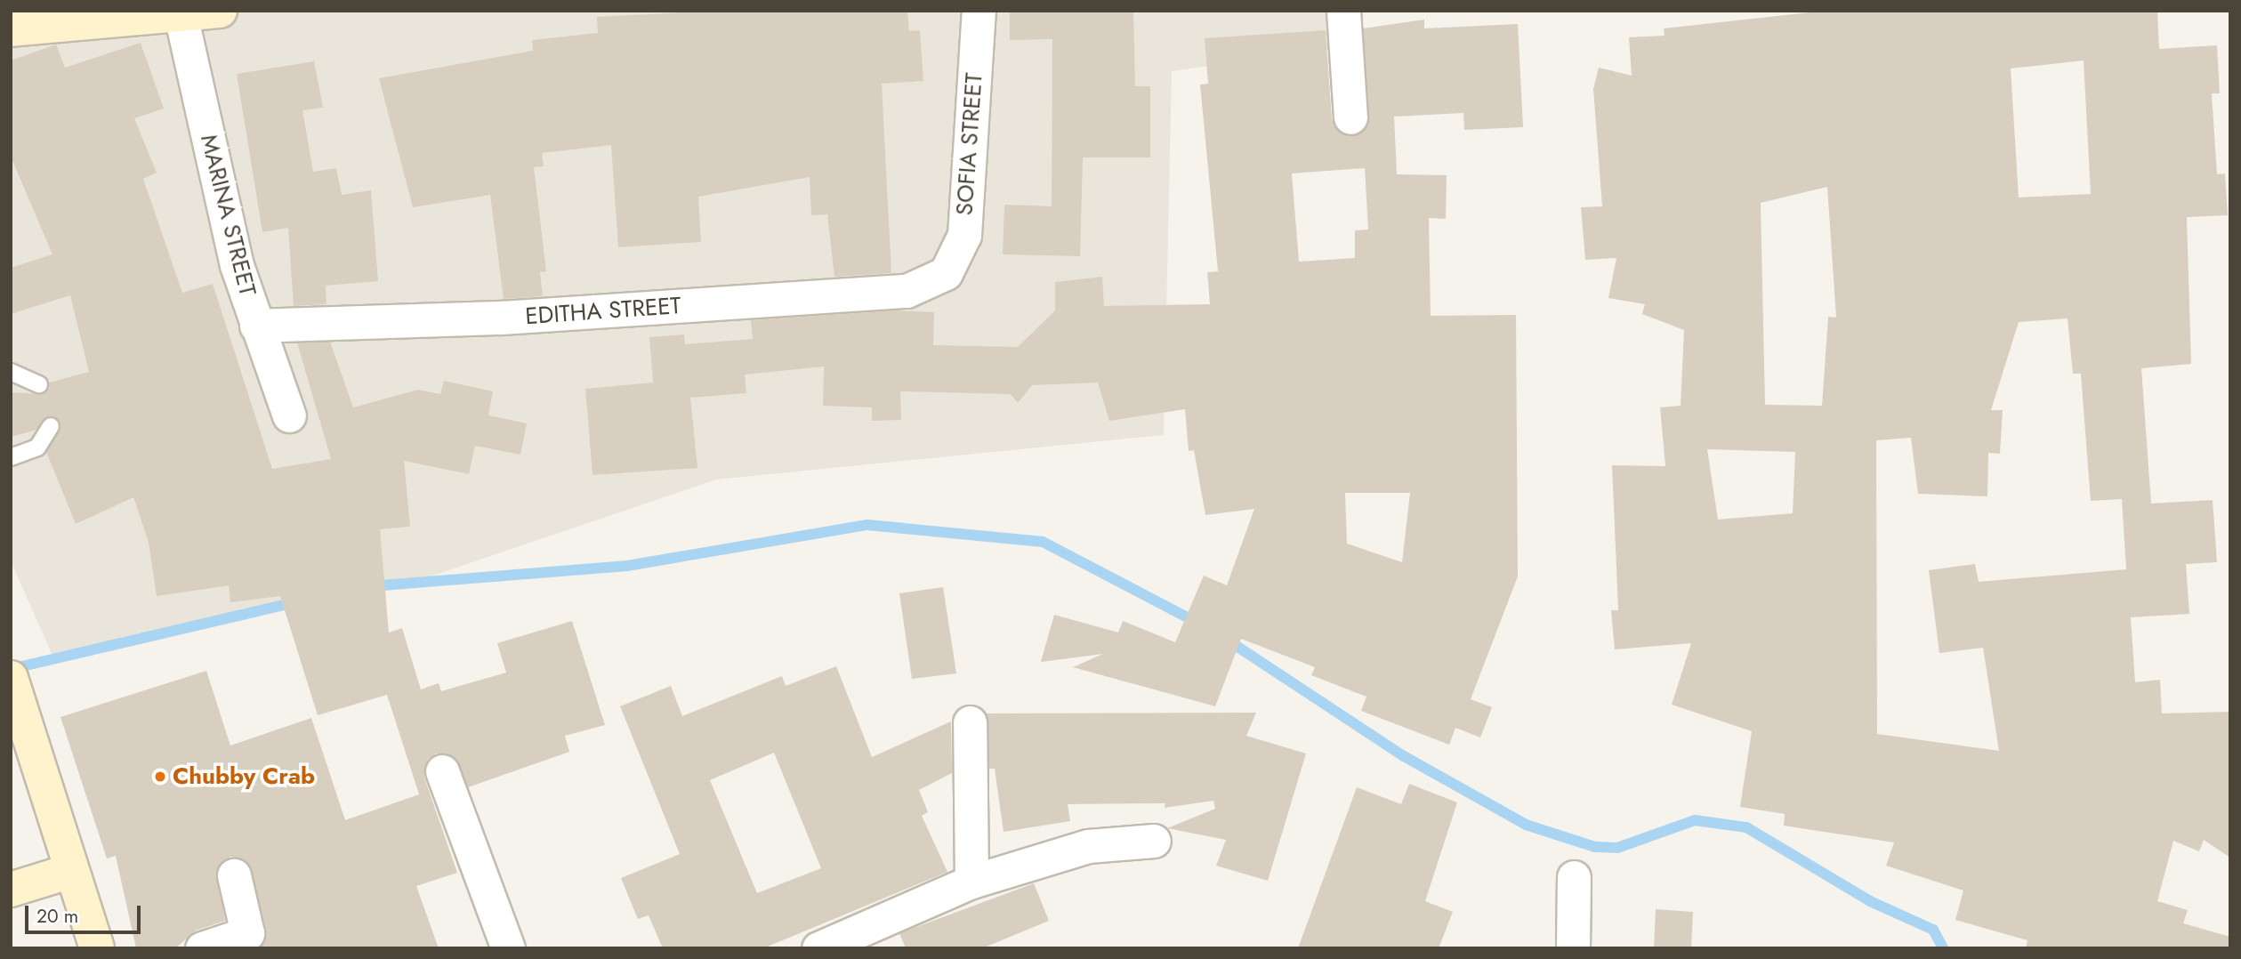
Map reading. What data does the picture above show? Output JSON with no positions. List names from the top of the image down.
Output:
{
  "streets": {
    "street": ["SOFIA STREET", "MARINA STREET", "EDITHA STREET"]
  },
  "crossings": [
    ["SOFIA STREET", "EDITHA STREET"],
    ["MARINA STREET", "EDITHA STREET"]
  ],
  "places": ["Chubby Crab"],
  "scale_bar": "20 m"
}
